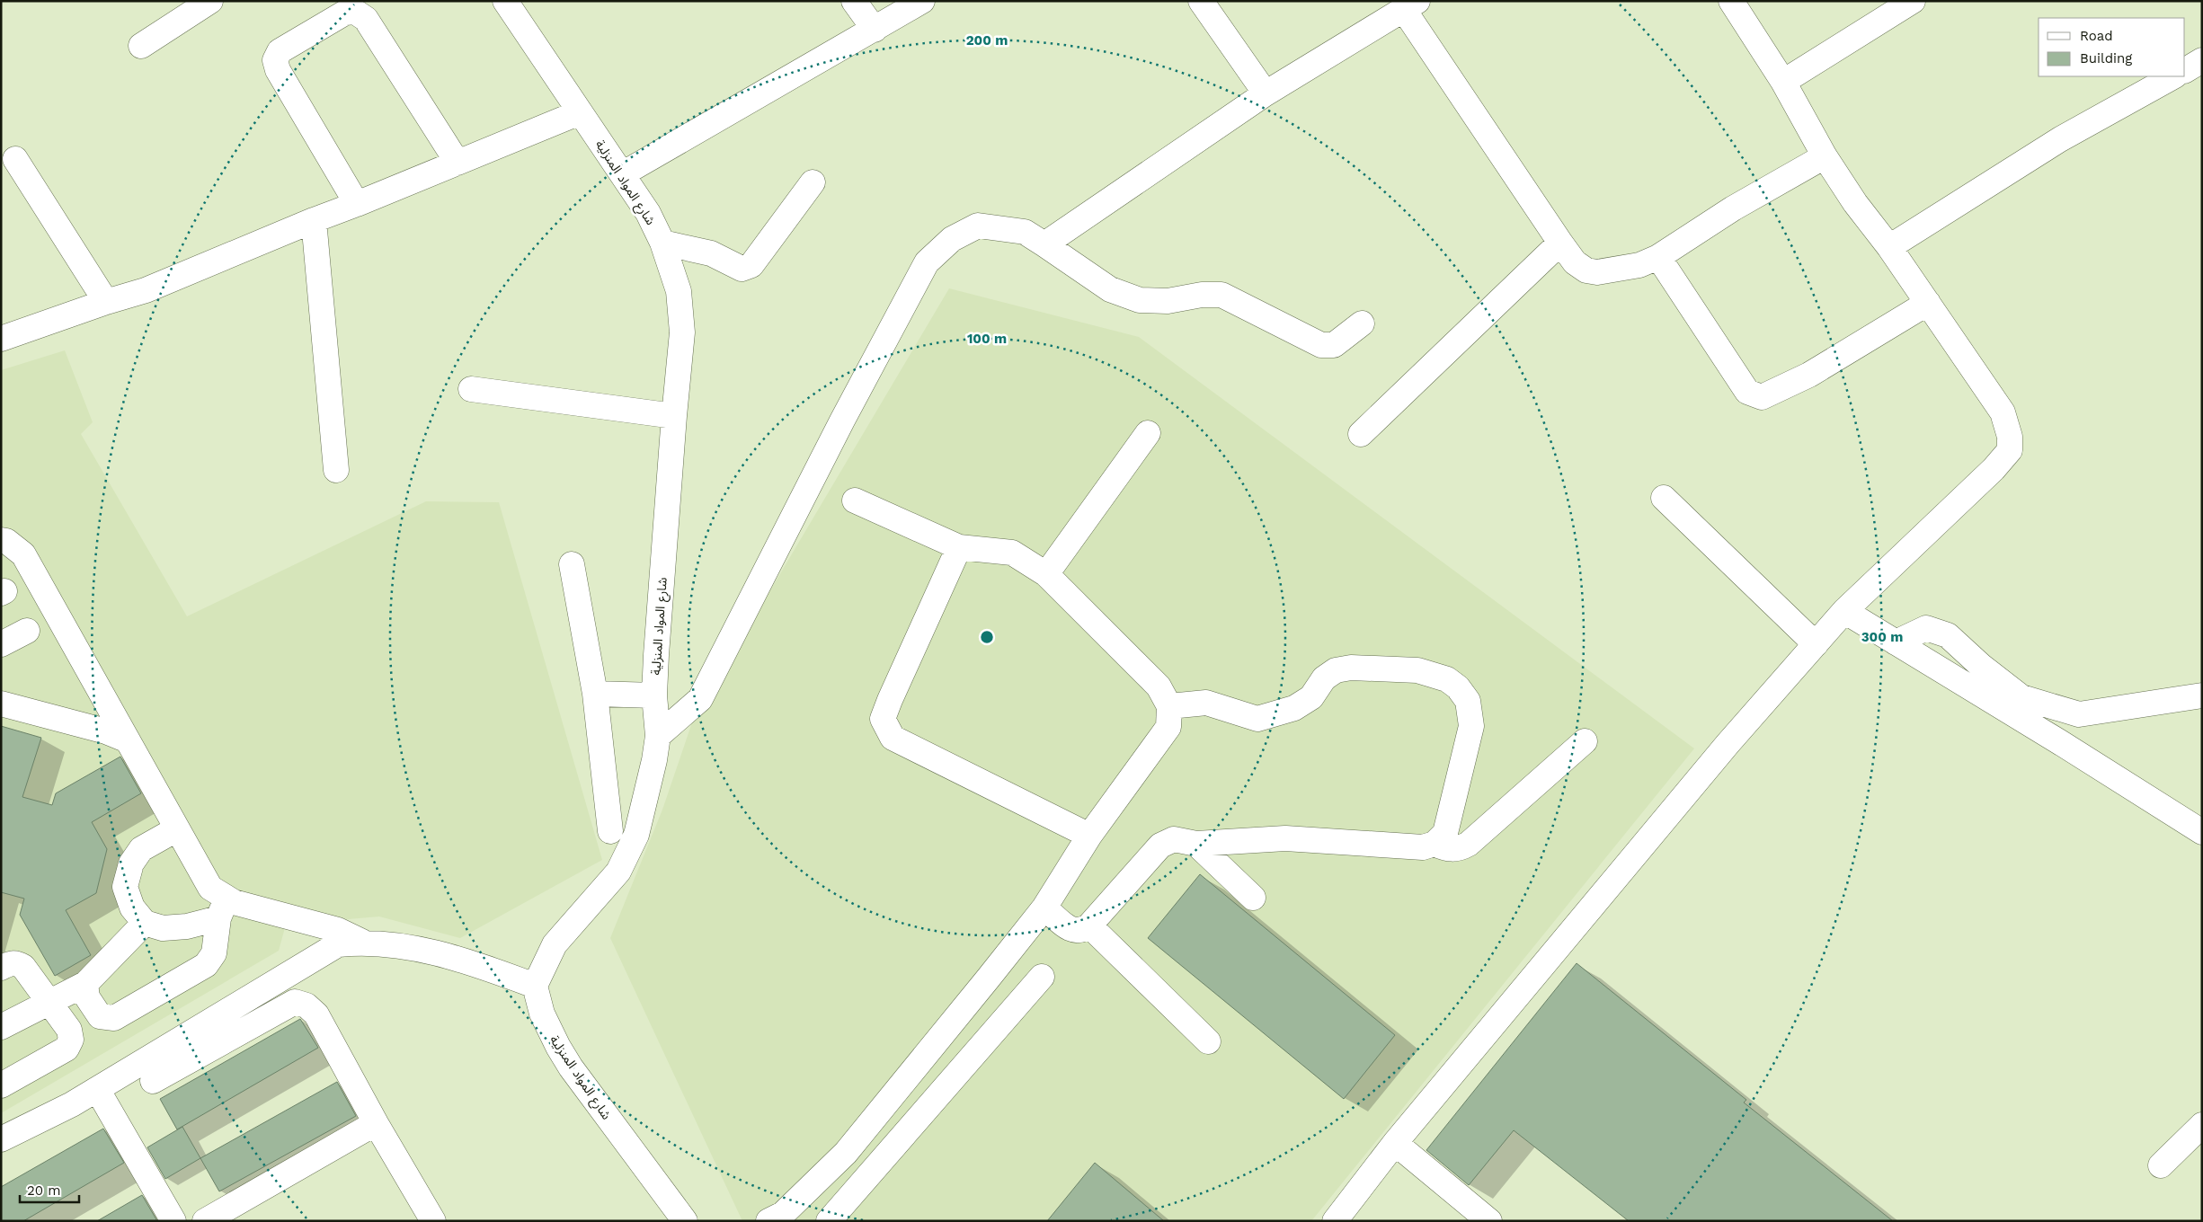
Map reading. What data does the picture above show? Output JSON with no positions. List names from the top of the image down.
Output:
{
  "streets": {
    "street": ["شارع المواد المنزلية"]
  },
  "legend": ["Road", "Building"],
  "scale_bar": "20 m",
  "rings": ["200 m", "100 m", "300 m"]
}
